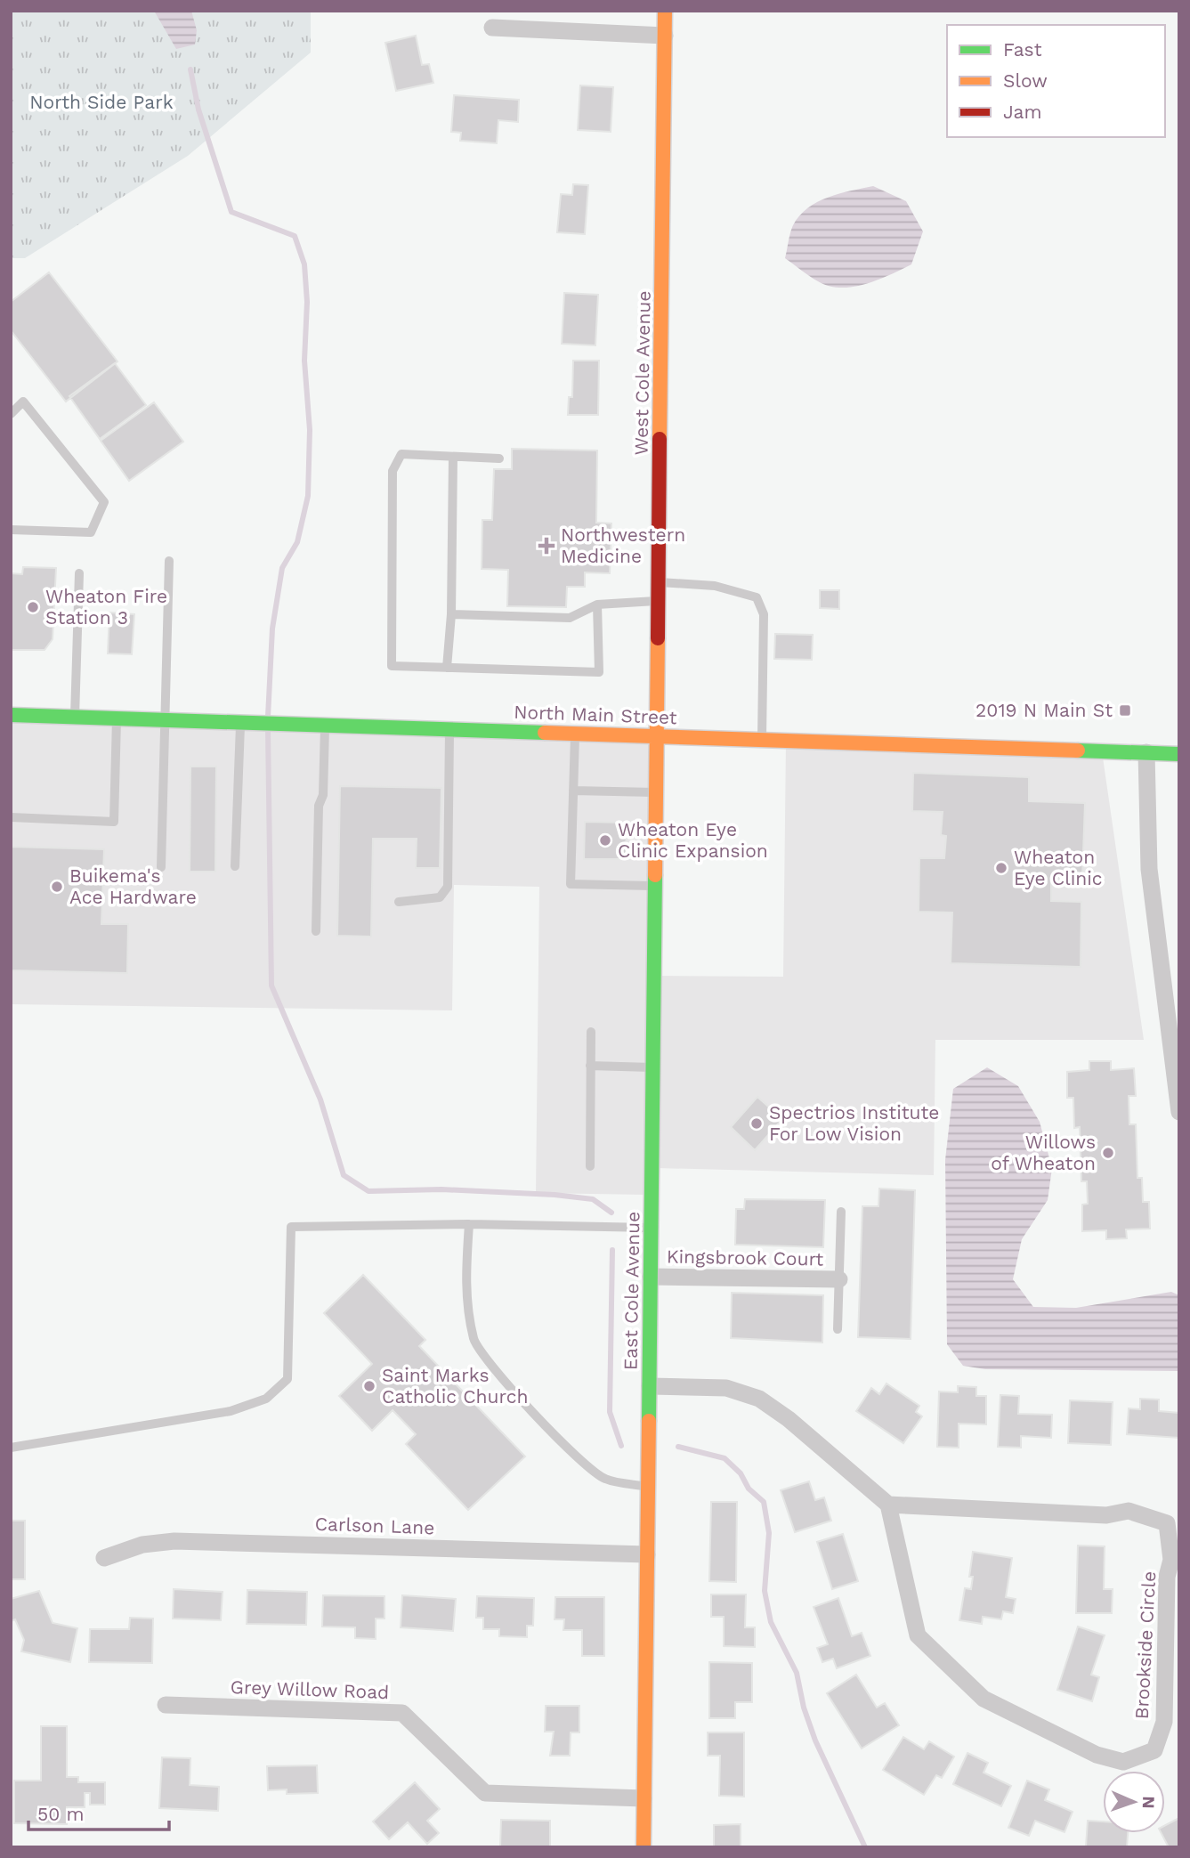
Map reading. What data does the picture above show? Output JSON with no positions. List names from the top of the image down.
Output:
{
  "streets": {
    "street": [
      "West Cole Avenue",
      "North Main Street",
      "Kingsbrook Court",
      "East Cole Avenue",
      "Carlson Lane",
      "Brookside Circle",
      "Grey Willow Road"
    ]
  },
  "crossings": [
    ["West Cole Avenue", "North Main Street"],
    ["West Cole Avenue", "East Cole Avenue"],
    ["North Main Street", "East Cole Avenue"],
    ["Kingsbrook Court", "East Cole Avenue"],
    ["East Cole Avenue", "Carlson Lane"],
    ["East Cole Avenue", "Grey Willow Road"]
  ],
  "parks": ["North Side Park"],
  "places": {
    "health": ["Northwestern Medicine"],
    "other": [
      "Wheaton Fire Station 3",
      "Wheaton Eye Clinic Expansion",
      "Wheaton Eye Clinic",
      "Buikema's Ace Hardware",
      "Spectrios Institute For Low Vision",
      "Willows of Wheaton",
      "Saint Marks Catholic Church"
    ],
    "transit": ["2019 N Main St"]
  },
  "legend": ["Fast", "Slow", "Jam"],
  "scale_bar": "50 m",
  "north": "right"
}
